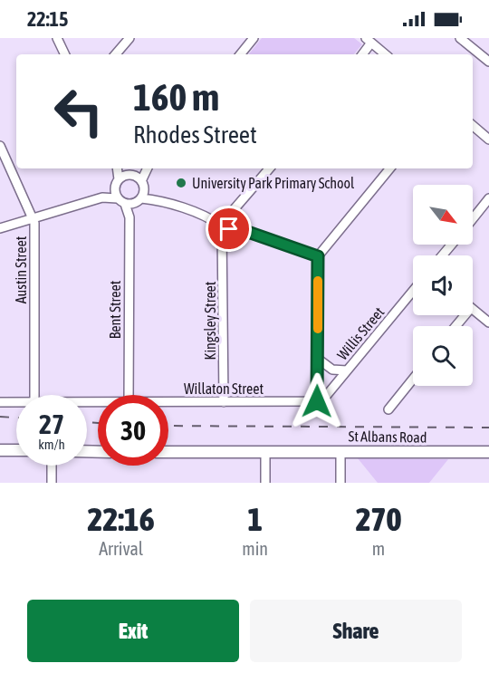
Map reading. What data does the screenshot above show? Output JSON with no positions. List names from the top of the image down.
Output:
{
  "streets": {
    "main road": ["St Albans Road"],
    "street": [
      "Austin Street",
      "Bent Street",
      "Kingsley Street",
      "Willis Street",
      "Willaton Street"
    ]
  },
  "crossings": [
    ["Kingsley Street", "Willaton Street"],
    ["Willis Street", "Willaton Street"]
  ],
  "places": ["University Park Primary School"],
  "north": "bottom right",
  "page": {
    "status": "22:15",
    "turn": ["160 m", "Rhodes Street"],
    "speed": "27 km/h",
    "limit": "30",
    "eta": [
      "22:16",
      "Arrival",
      "1",
      "min",
      "270",
      "m"
    ],
    "buttons": ["Exit", "Share"]
  }
}
